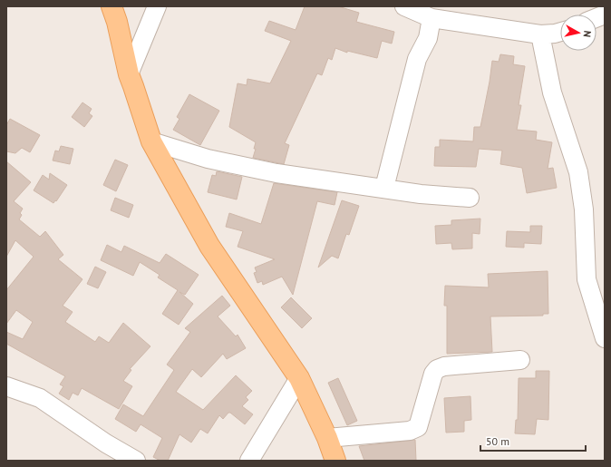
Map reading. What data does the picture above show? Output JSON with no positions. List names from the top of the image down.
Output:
{
  "scale_bar": "50 m",
  "north": "right"
}
